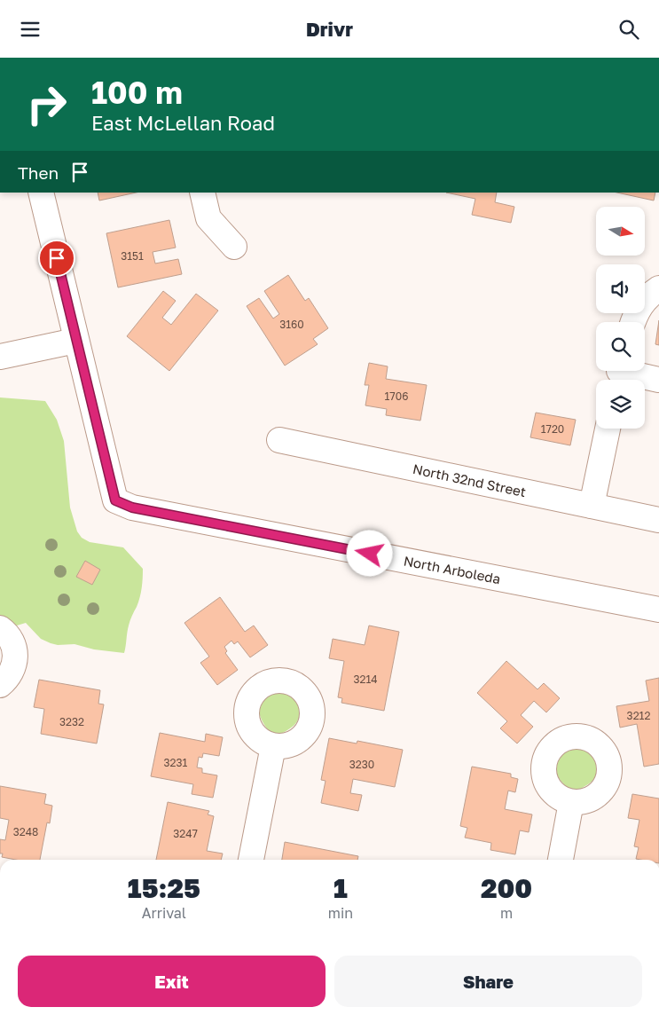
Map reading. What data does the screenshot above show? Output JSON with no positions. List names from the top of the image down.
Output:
{
  "streets": {
    "street": ["North 32nd Street", "North Arboleda"]
  },
  "house_numbers": [
    "3151",
    "3160",
    "1706",
    "1720",
    "3214",
    "3212",
    "3232",
    "3231",
    "3230",
    "3248",
    "3247"
  ],
  "north": "right",
  "page": {
    "header": "Drivr",
    "turn": ["100 m", "East McLellan Road"],
    "then": "Then",
    "eta": [
      "15:25",
      "Arrival",
      "1",
      "min",
      "200",
      "m"
    ],
    "buttons": ["Exit", "Share"]
  }
}
